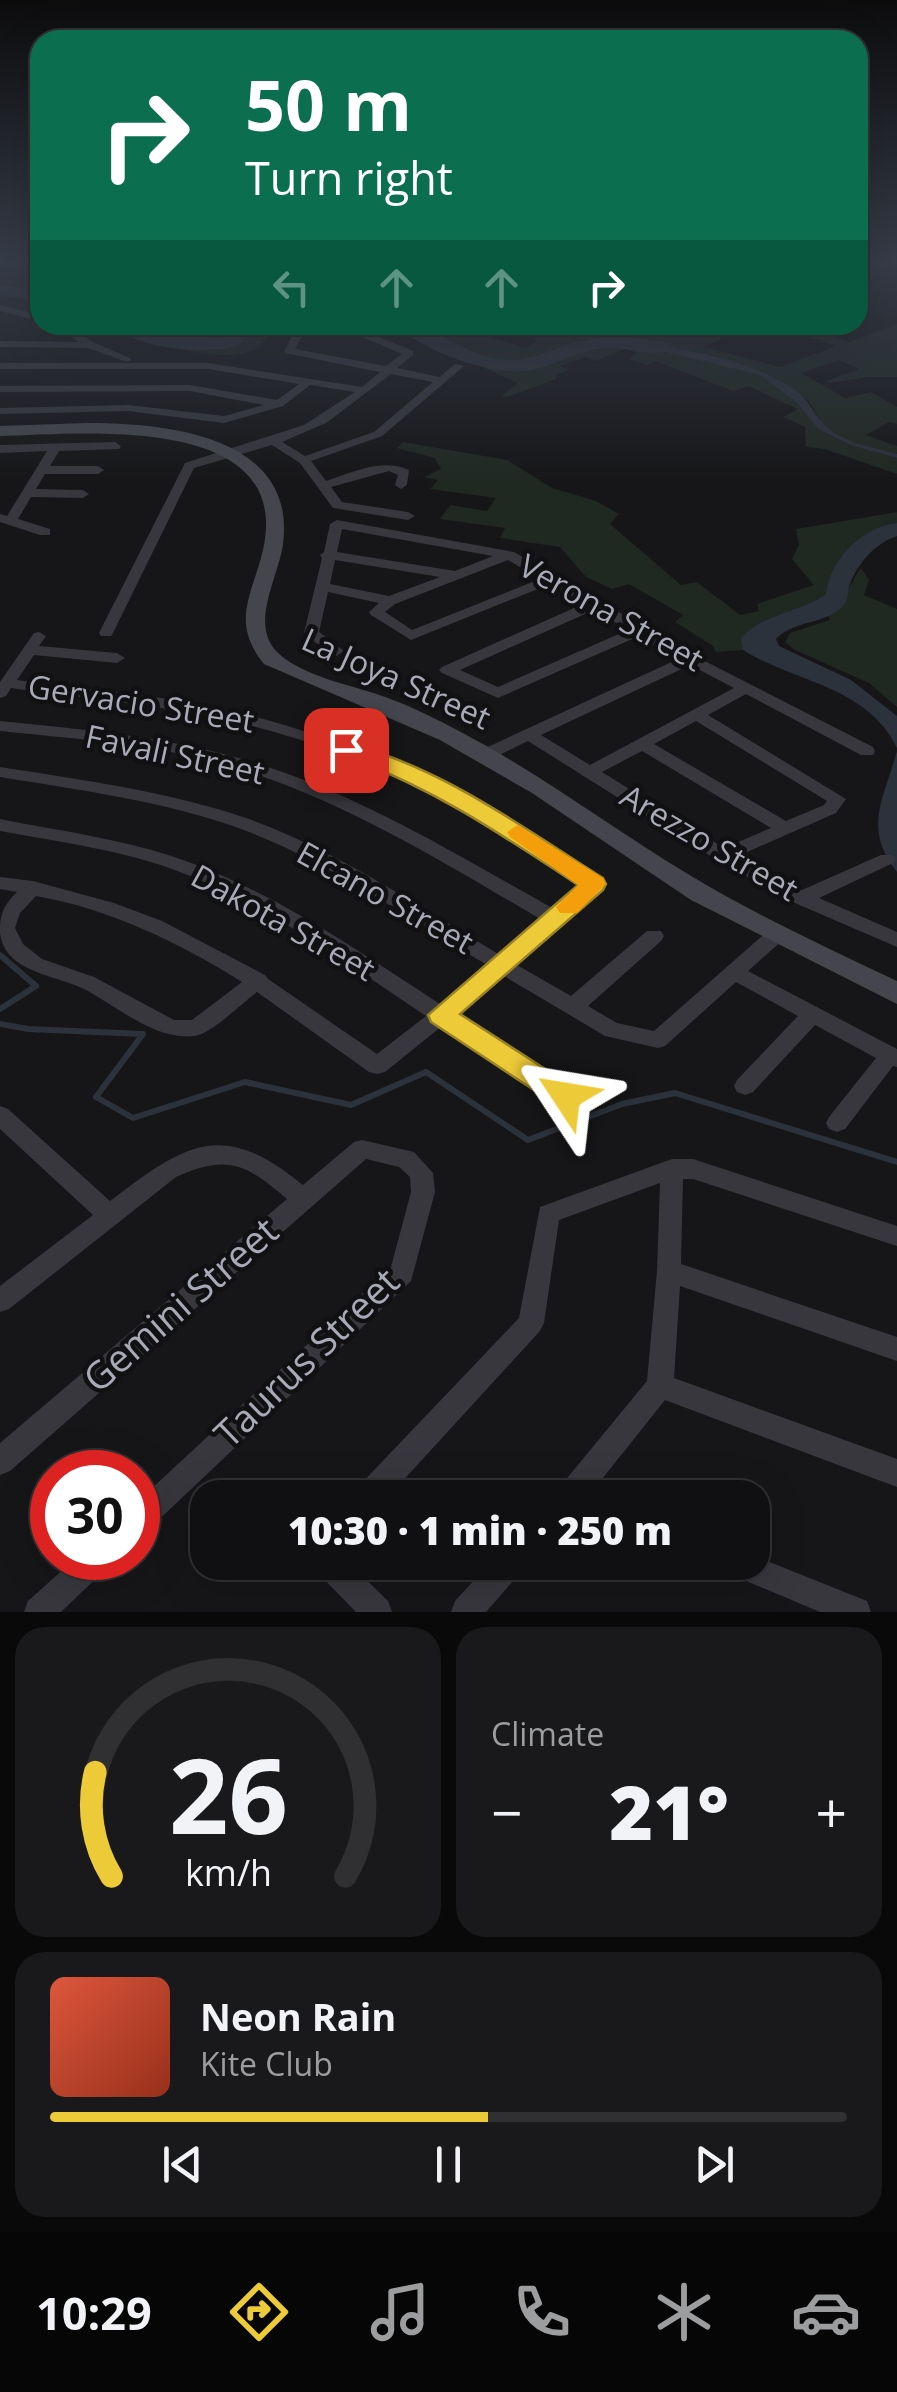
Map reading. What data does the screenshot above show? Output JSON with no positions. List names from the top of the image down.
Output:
{
  "streets": {
    "street": [
      "Verona Street",
      "La Joya Street",
      "Gervacio Street",
      "Favali Street",
      "Arezzo Street",
      "Elcano Street",
      "Dakota Street",
      "Gemini Street",
      "Taurus Street"
    ]
  },
  "crossings": [
    ["La Joya Street", "Elcano Street"],
    ["Gervacio Street", "Favali Street"],
    ["Gervacio Street", "Elcano Street"],
    ["Gervacio Street", "Dakota Street"],
    ["Gemini Street", "Taurus Street"]
  ],
  "page": {
    "turn": ["50 m", "Turn right"],
    "limit": "30",
    "trip": "10:30 · 1 min · 250 m",
    "tile": "Climate",
    "heat": ["−", "21°", "+"],
    "song": ["Neon Rain", "Kite Club"],
    "tabs": "10:29",
    "gauge": ["26", "km/h"]
  }
}
